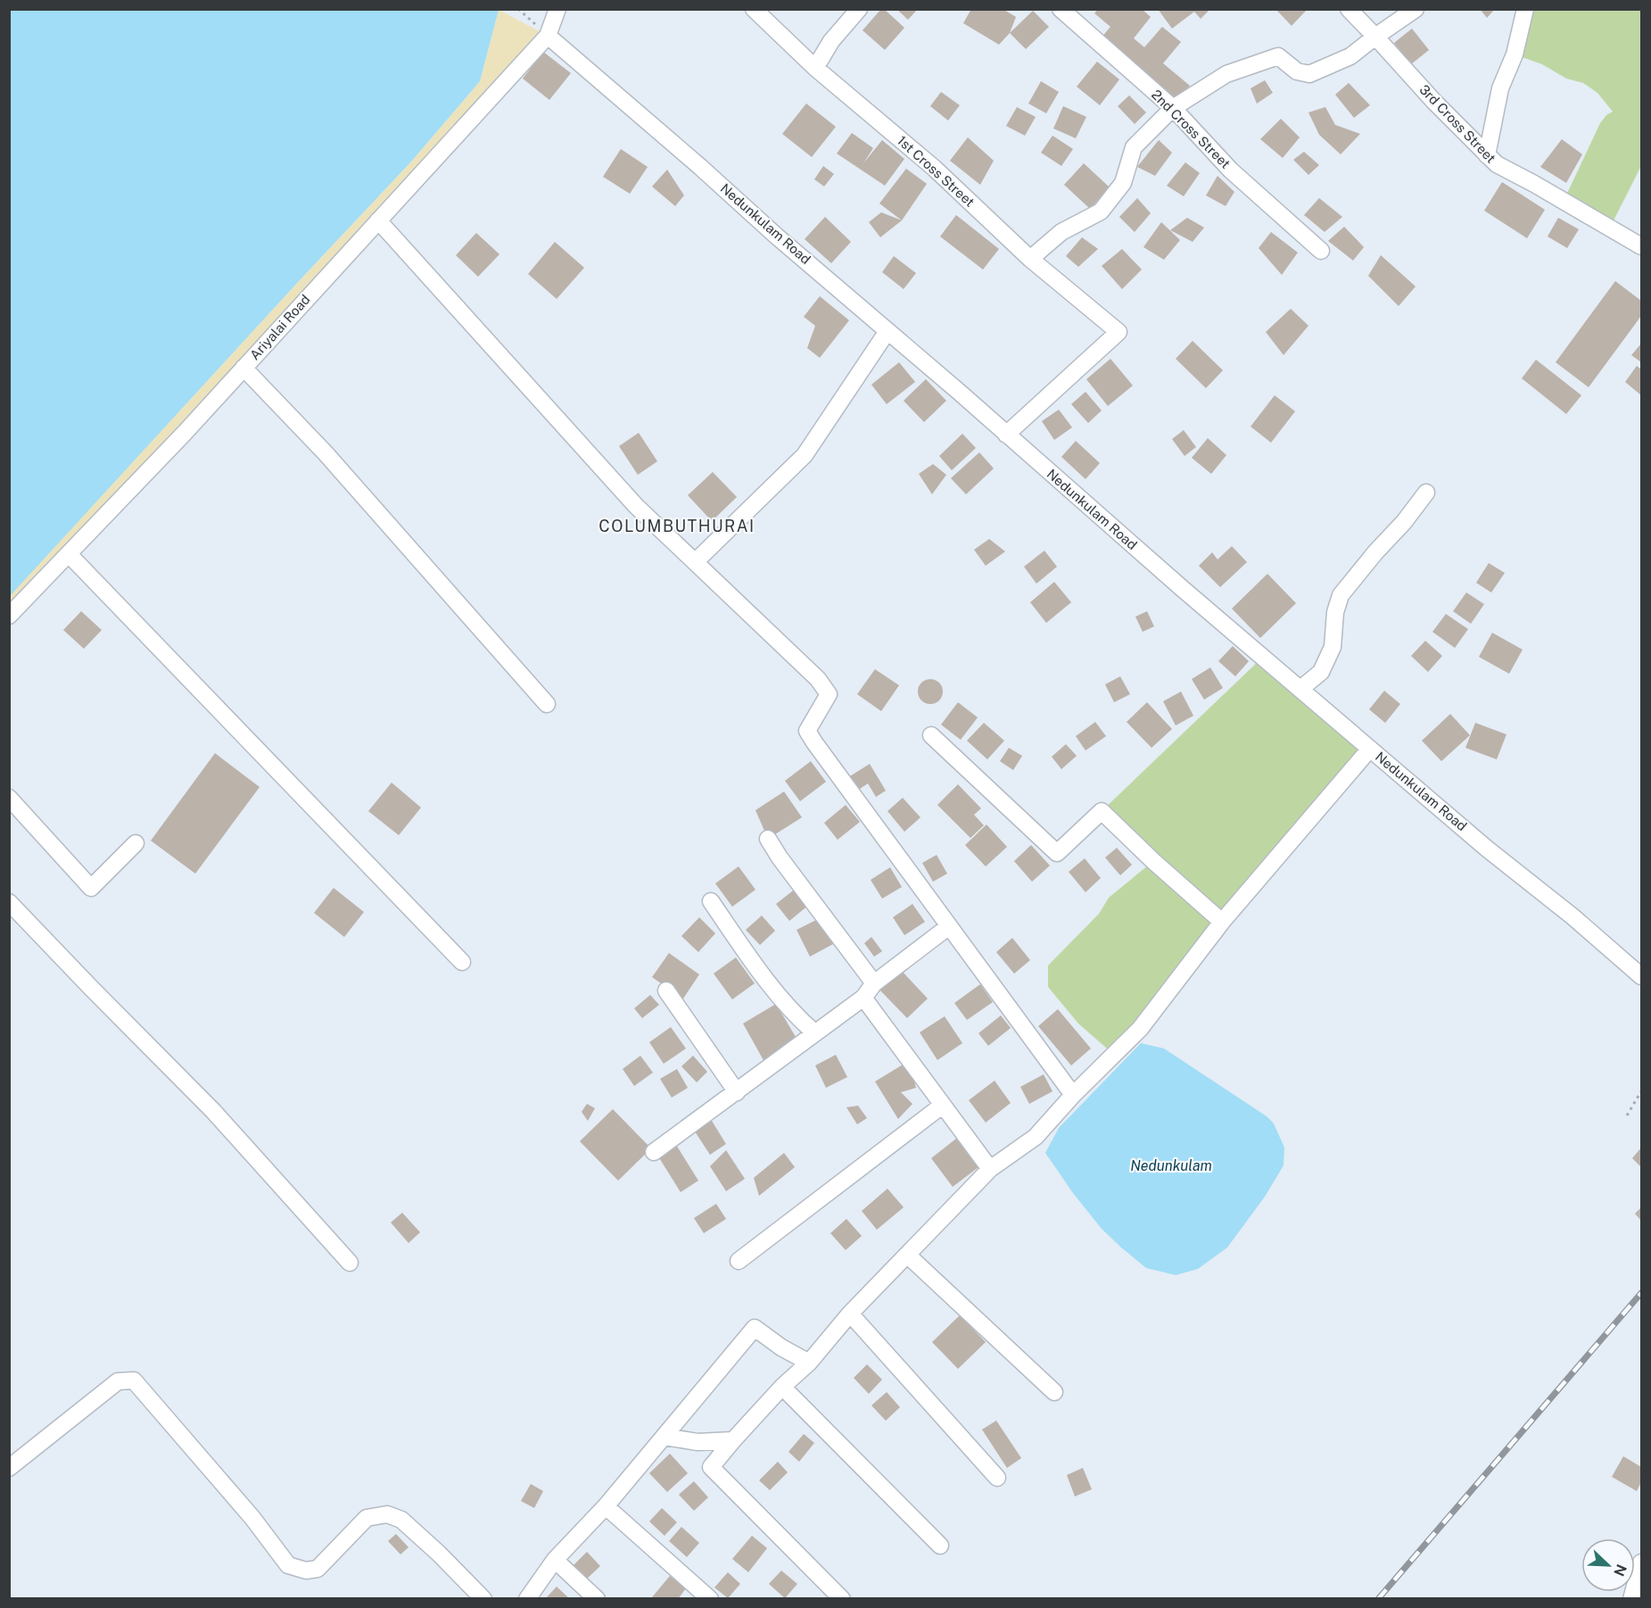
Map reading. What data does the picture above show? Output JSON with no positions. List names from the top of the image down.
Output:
{
  "streets": {
    "street": [
      "3rd Cross Street",
      "2nd Cross Street",
      "1st Cross Street",
      "Nedunkulam Road",
      "Ariyalai Road"
    ]
  },
  "crossings": [
    ["1st Cross Street", "Nedunkulam Road"],
    ["Nedunkulam Road", "Ariyalai Road"]
  ],
  "districts": ["COLUMBUTHURAI"],
  "water": ["Nedunkulam"],
  "north": "bottom right"
}
